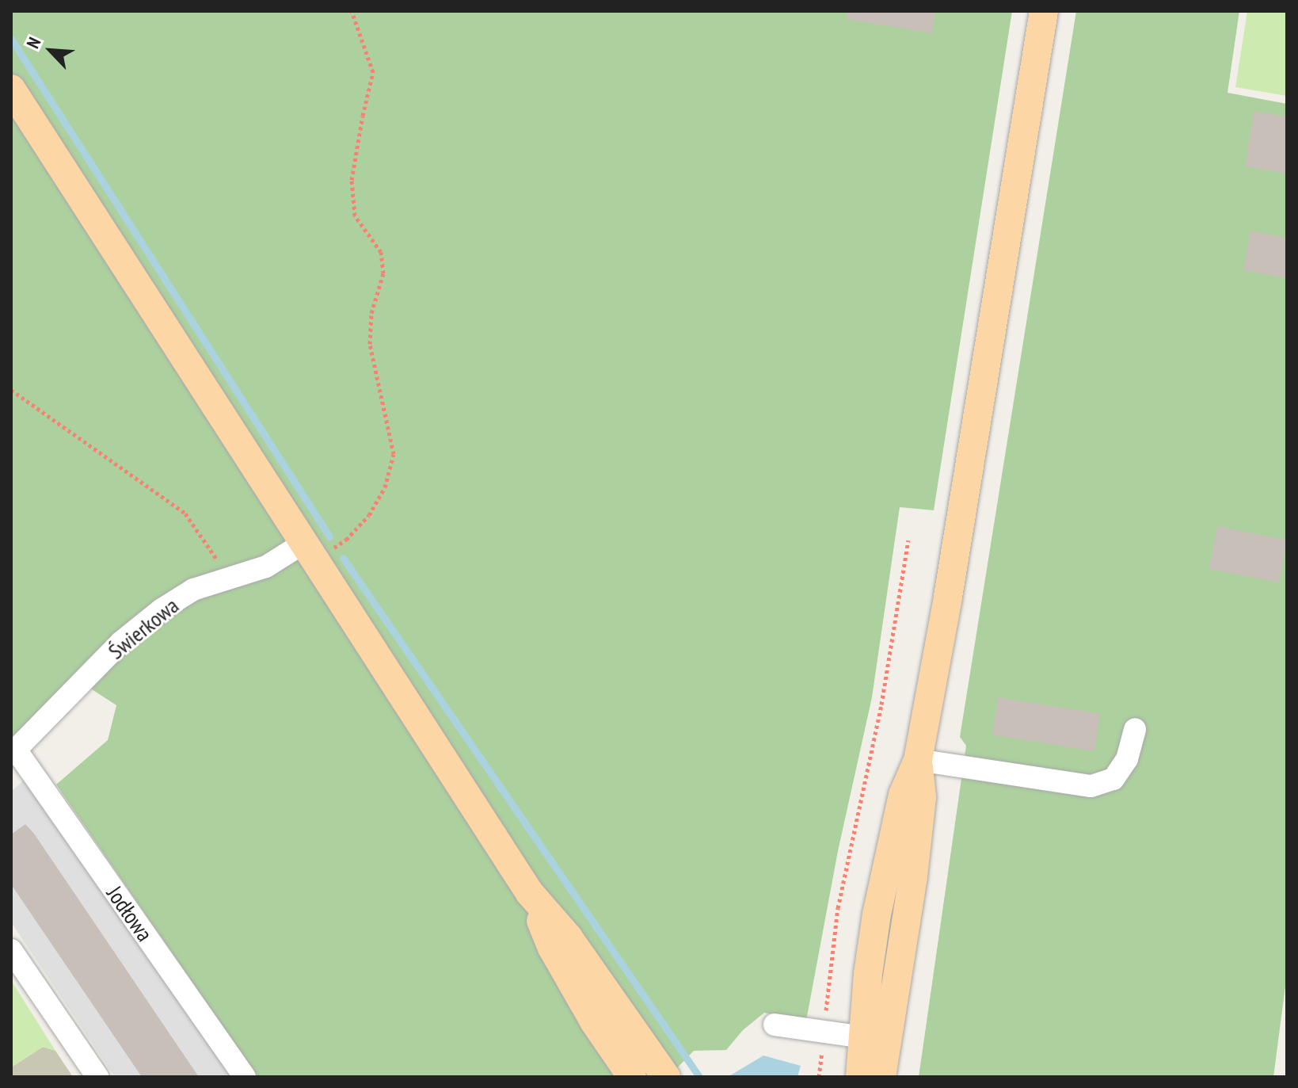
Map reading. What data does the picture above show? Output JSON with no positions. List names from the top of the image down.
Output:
{
  "streets": {
    "street": ["Świerkowa", "Jodłowa"]
  },
  "crossings": [
    ["Świerkowa", "Jodłowa"]
  ],
  "north": "top left"
}
